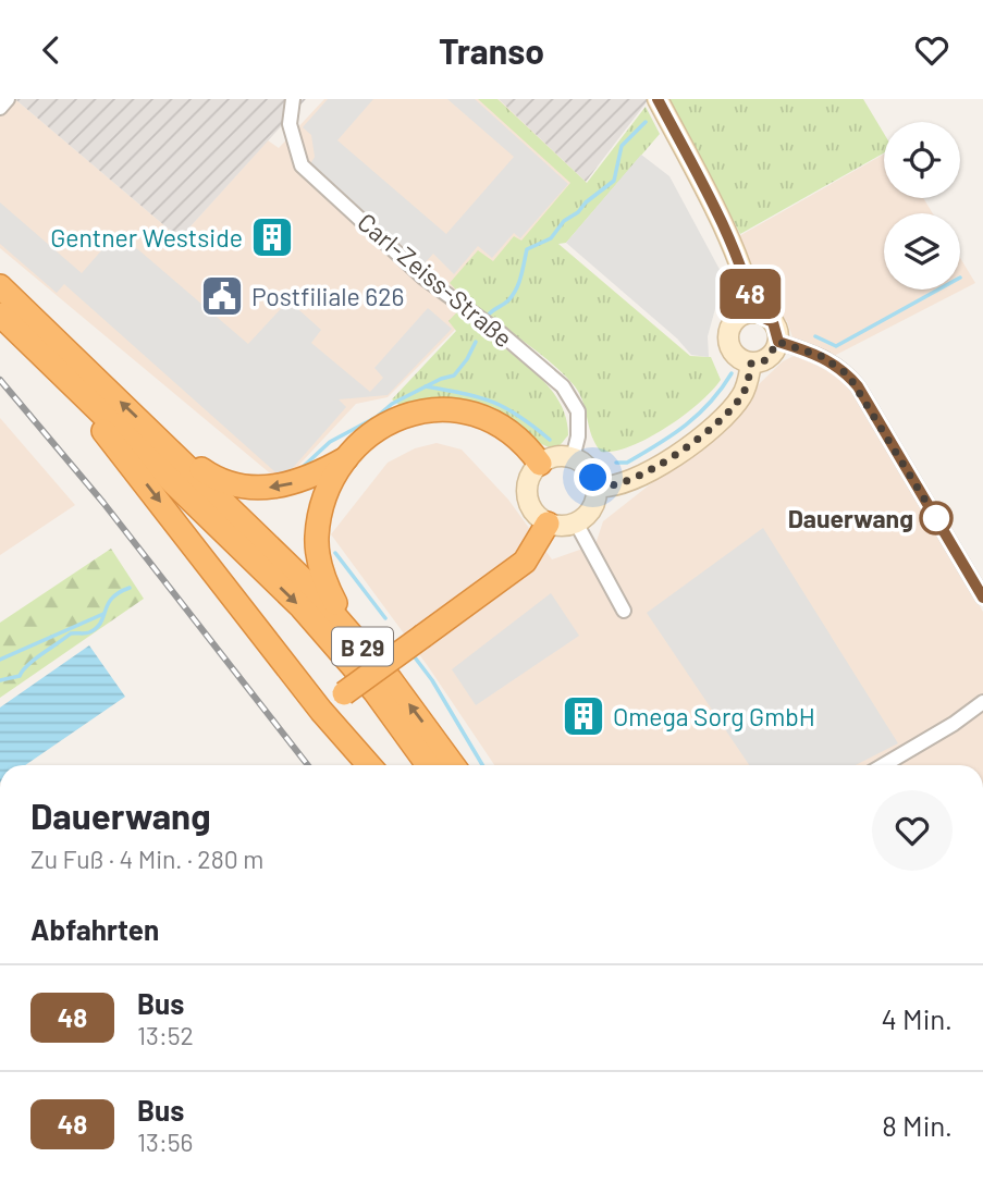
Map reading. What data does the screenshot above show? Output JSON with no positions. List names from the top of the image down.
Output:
{
  "streets": {
    "highway": ["B 29"],
    "street": ["Carl-Zeiss-Straße"]
  },
  "places": {
    "building": ["Gentner Westside", "Omega Sorg GmbH"],
    "public building": ["Postfiliale 626"],
    "other": ["Dauerwang"]
  },
  "lines": ["bus line 48"],
  "page": {
    "header": "Transo",
    "on_map": "48",
    "heading": [
      ["Dauerwang", "Zu Fuß · 4 Min. · 280 m"],
      "Abfahrten"
    ],
    "list": [
      {
        "mark": "48",
        "name": "Bus",
        "note": "13:52",
        "value": "4 Min."
      },
      {
        "mark": "48",
        "name": "Bus",
        "note": "13:56",
        "value": "8 Min."
      }
    ]
  }
}
